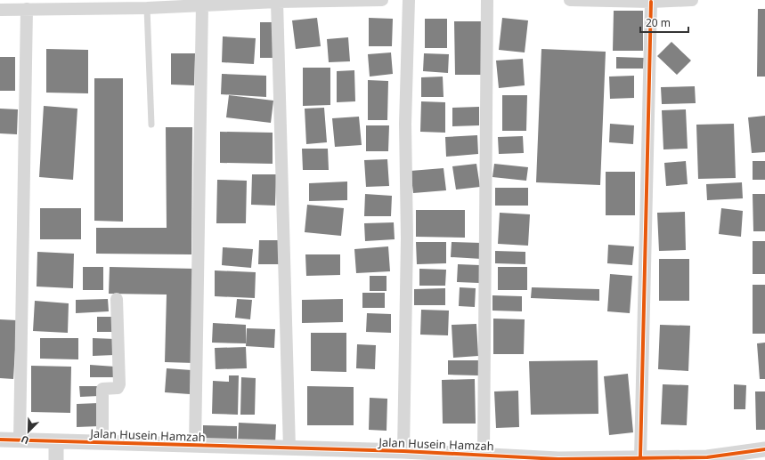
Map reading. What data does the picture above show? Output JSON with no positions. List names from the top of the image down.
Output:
{
  "streets": {
    "street": ["Jalan Husein Hamzah"]
  },
  "scale_bar": "20 m",
  "north": "bottom left"
}
